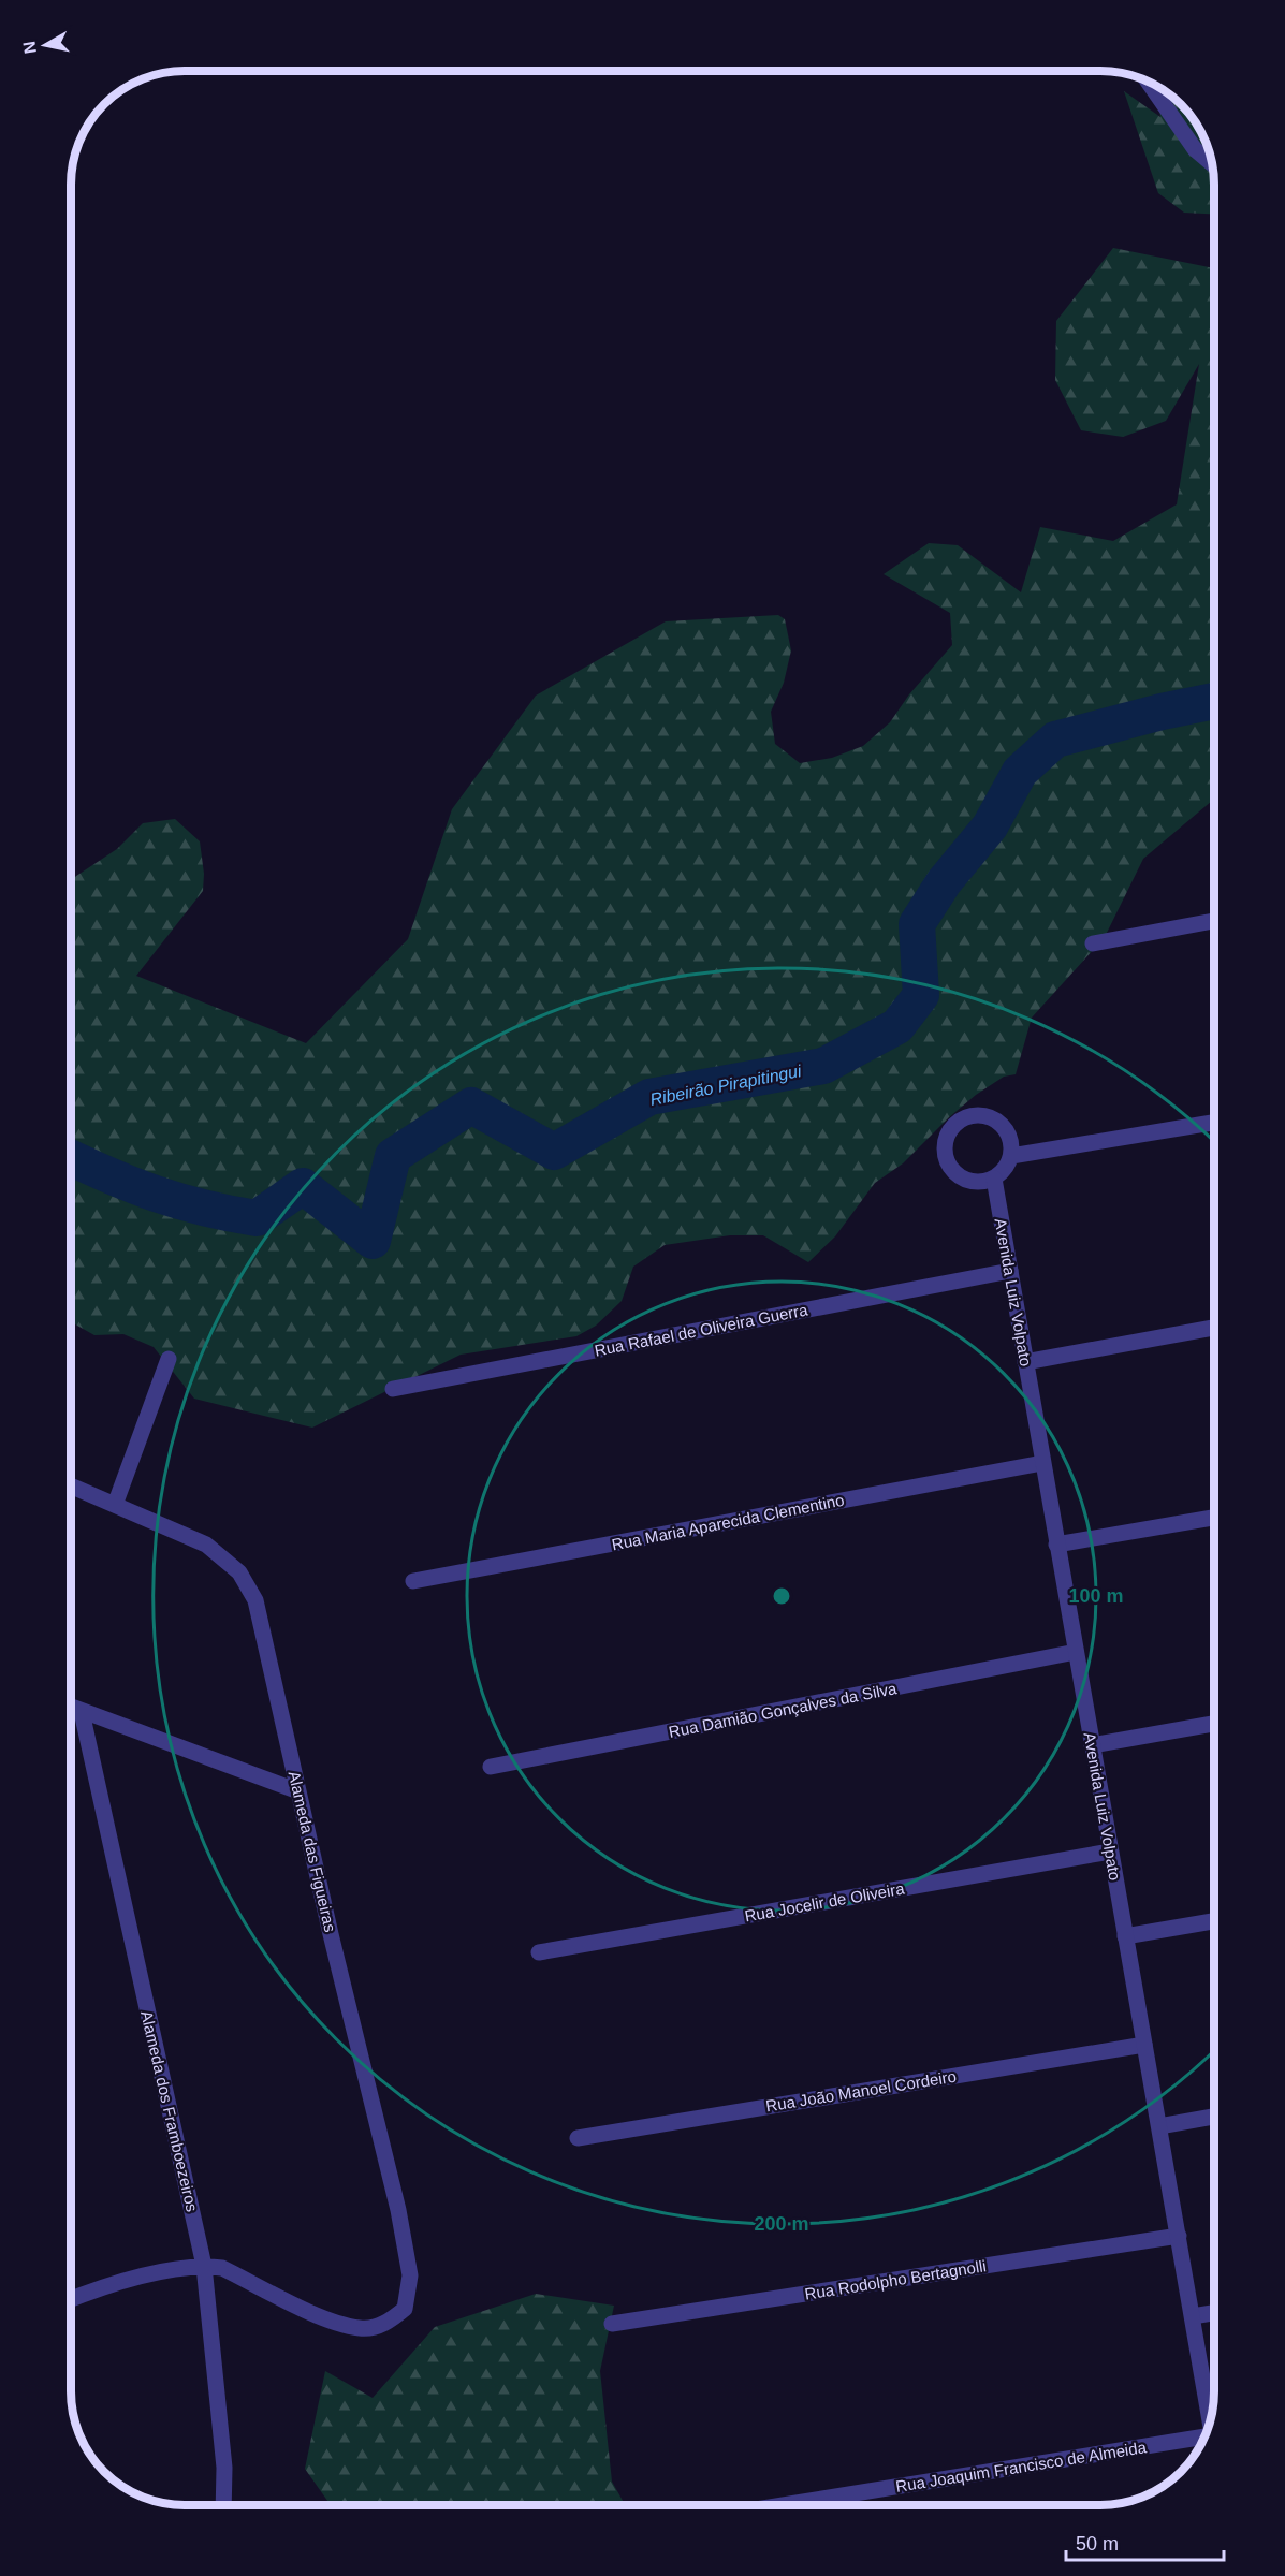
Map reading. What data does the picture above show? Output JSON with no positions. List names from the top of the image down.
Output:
{
  "streets": {
    "street": [
      "Avenida Luiz Volpato",
      "Rua Rafael de Oliveira Guerra",
      "Rua Maria Aparecida Clementino",
      "Rua Damião Gonçalves da Silva",
      "Alameda das Figueiras",
      "Rua Jocelir de Oliveira",
      "Rua João Manoel Cordeiro",
      "Alameda dos Framboezeiros",
      "Rua Rodolpho Bertagnolli",
      "Rua Joaquim Francisco de Almeida"
    ]
  },
  "crossings": [
    ["Avenida Luiz Volpato", "Rua Rafael de Oliveira Guerra"],
    ["Avenida Luiz Volpato", "Rua Maria Aparecida Clementino"],
    ["Avenida Luiz Volpato", "Rua Damião Gonçalves da Silva"],
    ["Avenida Luiz Volpato", "Rua Jocelir de Oliveira"],
    ["Avenida Luiz Volpato", "Rua João Manoel Cordeiro"],
    ["Avenida Luiz Volpato", "Rua Rodolpho Bertagnolli"],
    ["Alameda das Figueiras", "Alameda dos Framboezeiros"]
  ],
  "water": ["Ribeirão Pirapitingui"],
  "scale_bar": "50 m",
  "north": "left",
  "rings": ["100 m", "200 m"]
}
